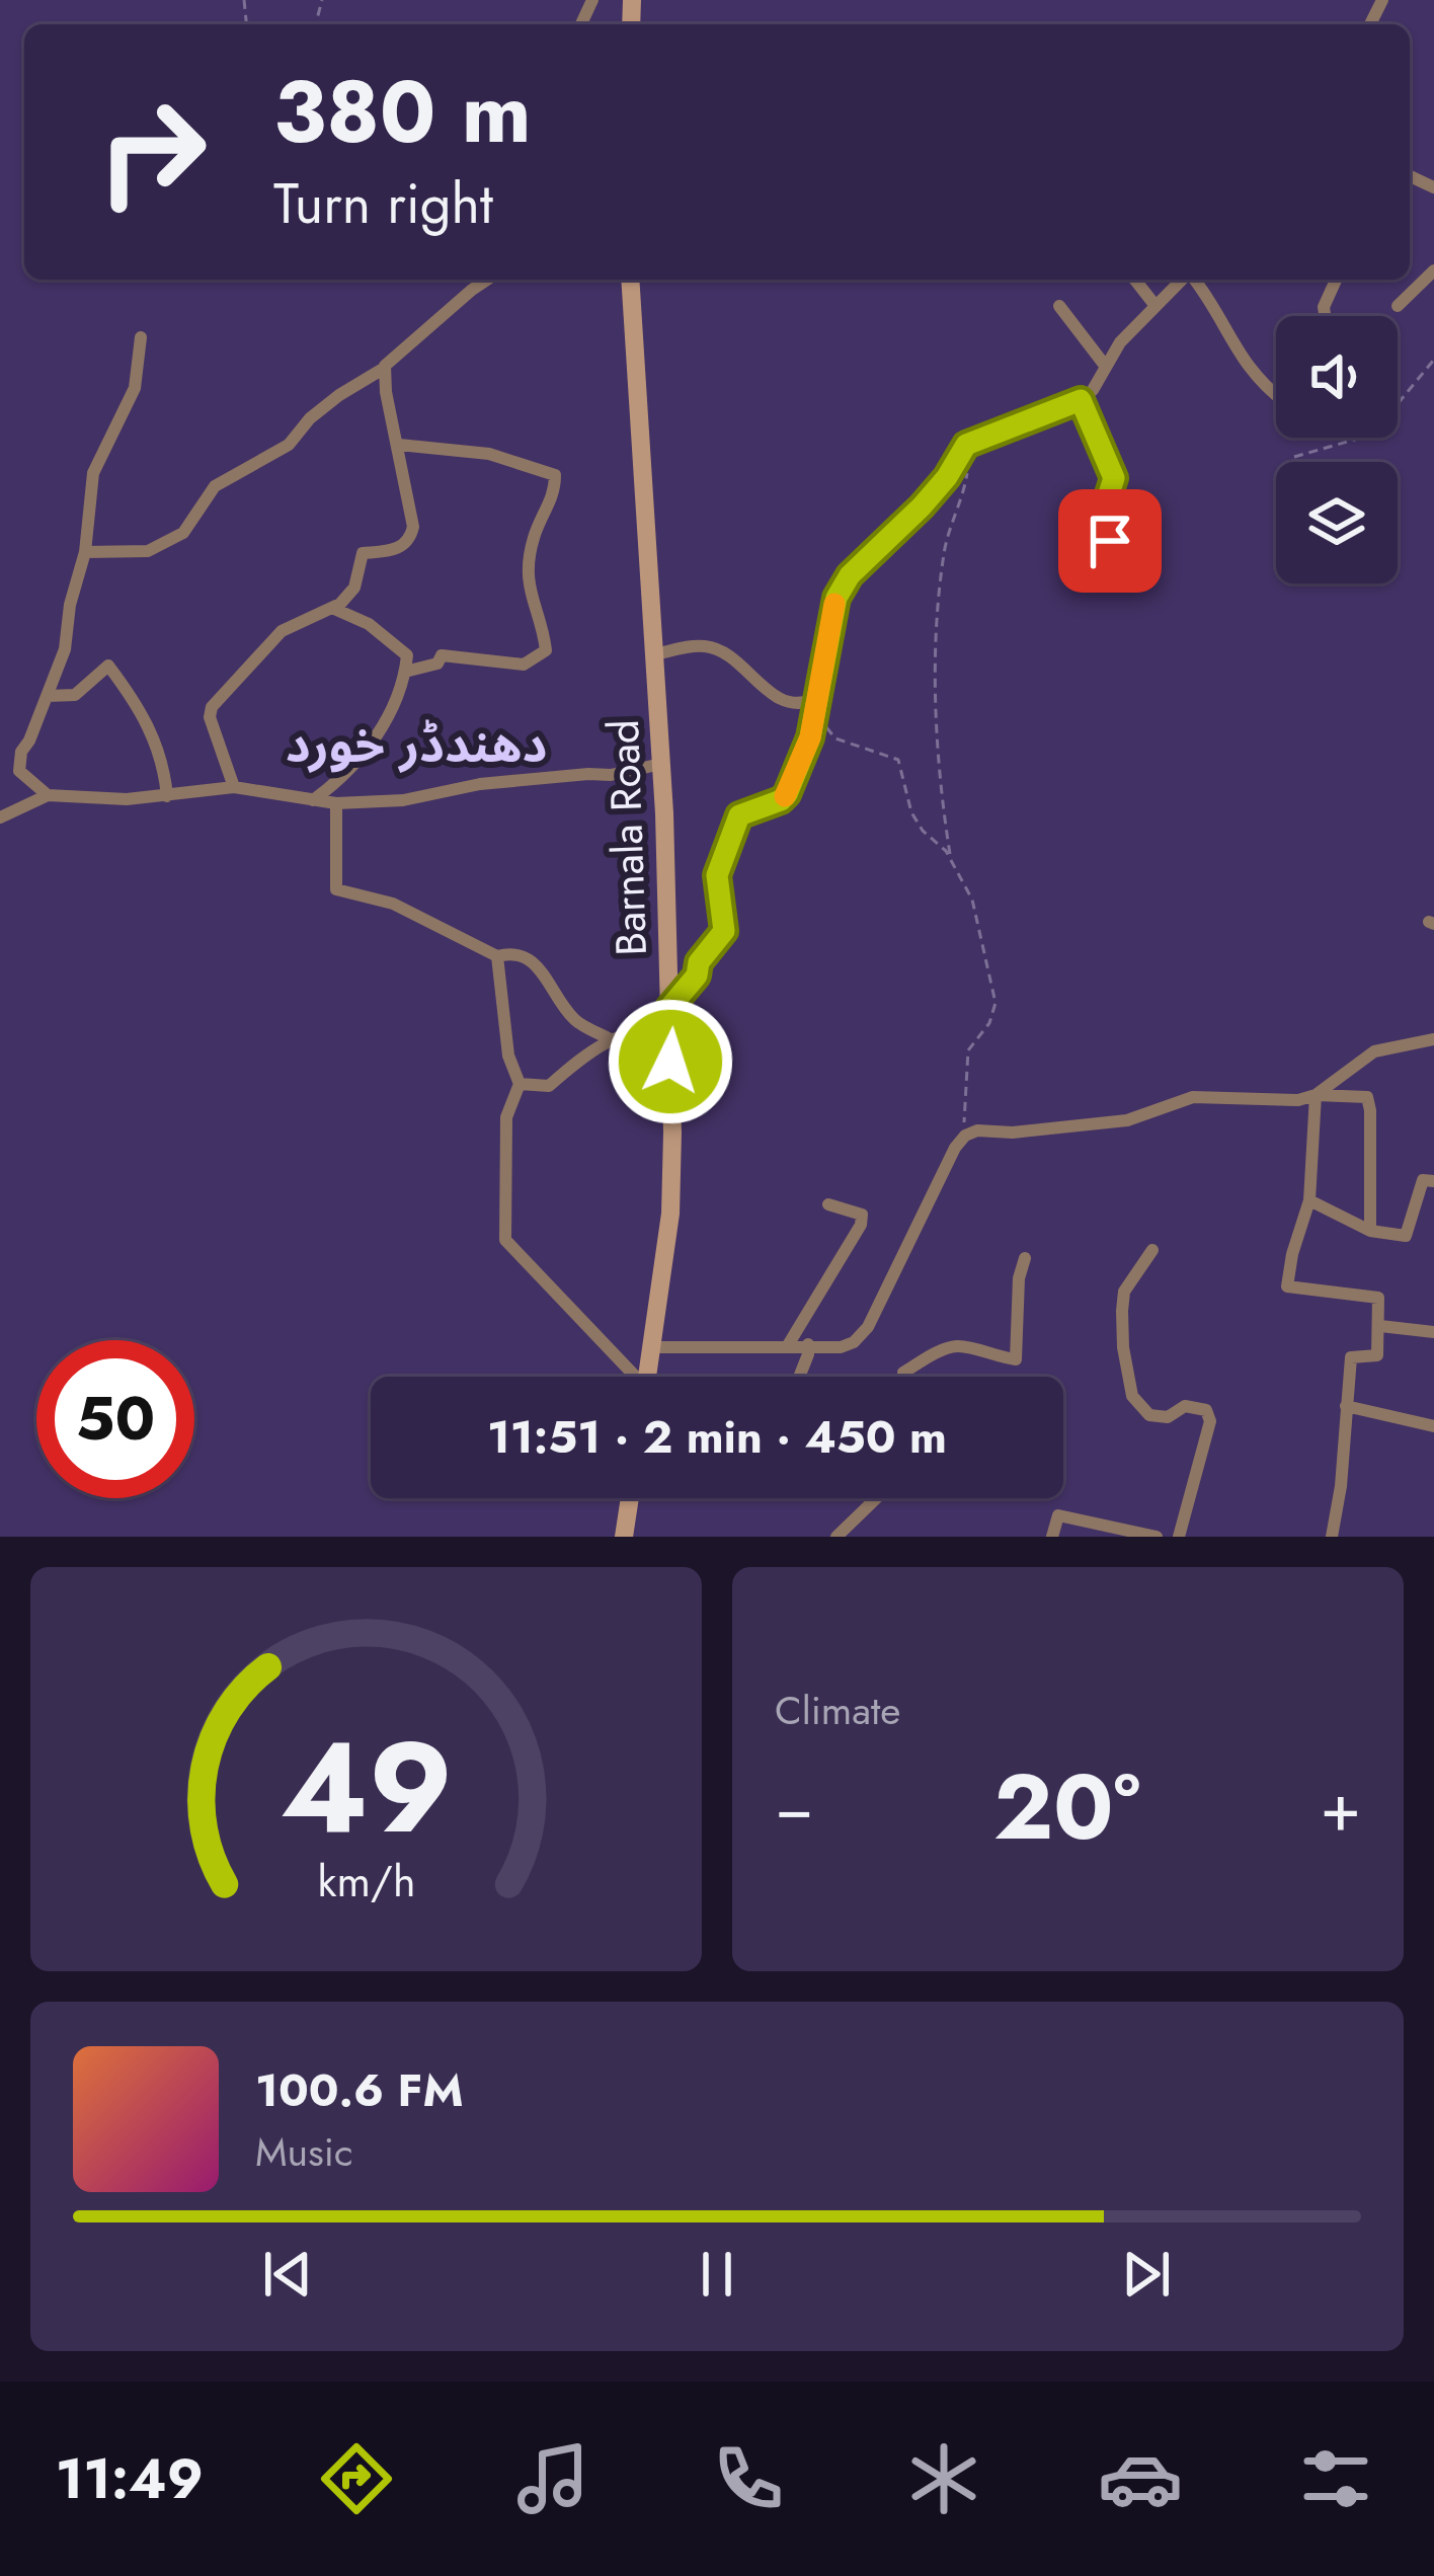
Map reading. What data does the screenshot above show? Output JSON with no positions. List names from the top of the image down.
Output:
{
  "streets": {
    "main road": ["Barnala Road"]
  },
  "districts": ["دھندڈر خورد"],
  "page": {
    "turn": ["380 m", "Turn right"],
    "limit": "50",
    "trip": "11:51 · 2 min · 450 m",
    "tile": "Climate",
    "heat": ["−", "20°", "+"],
    "song": ["100.6 FM", "Music"],
    "tabs": "11:49",
    "gauge": ["49", "km/h"]
  }
}
